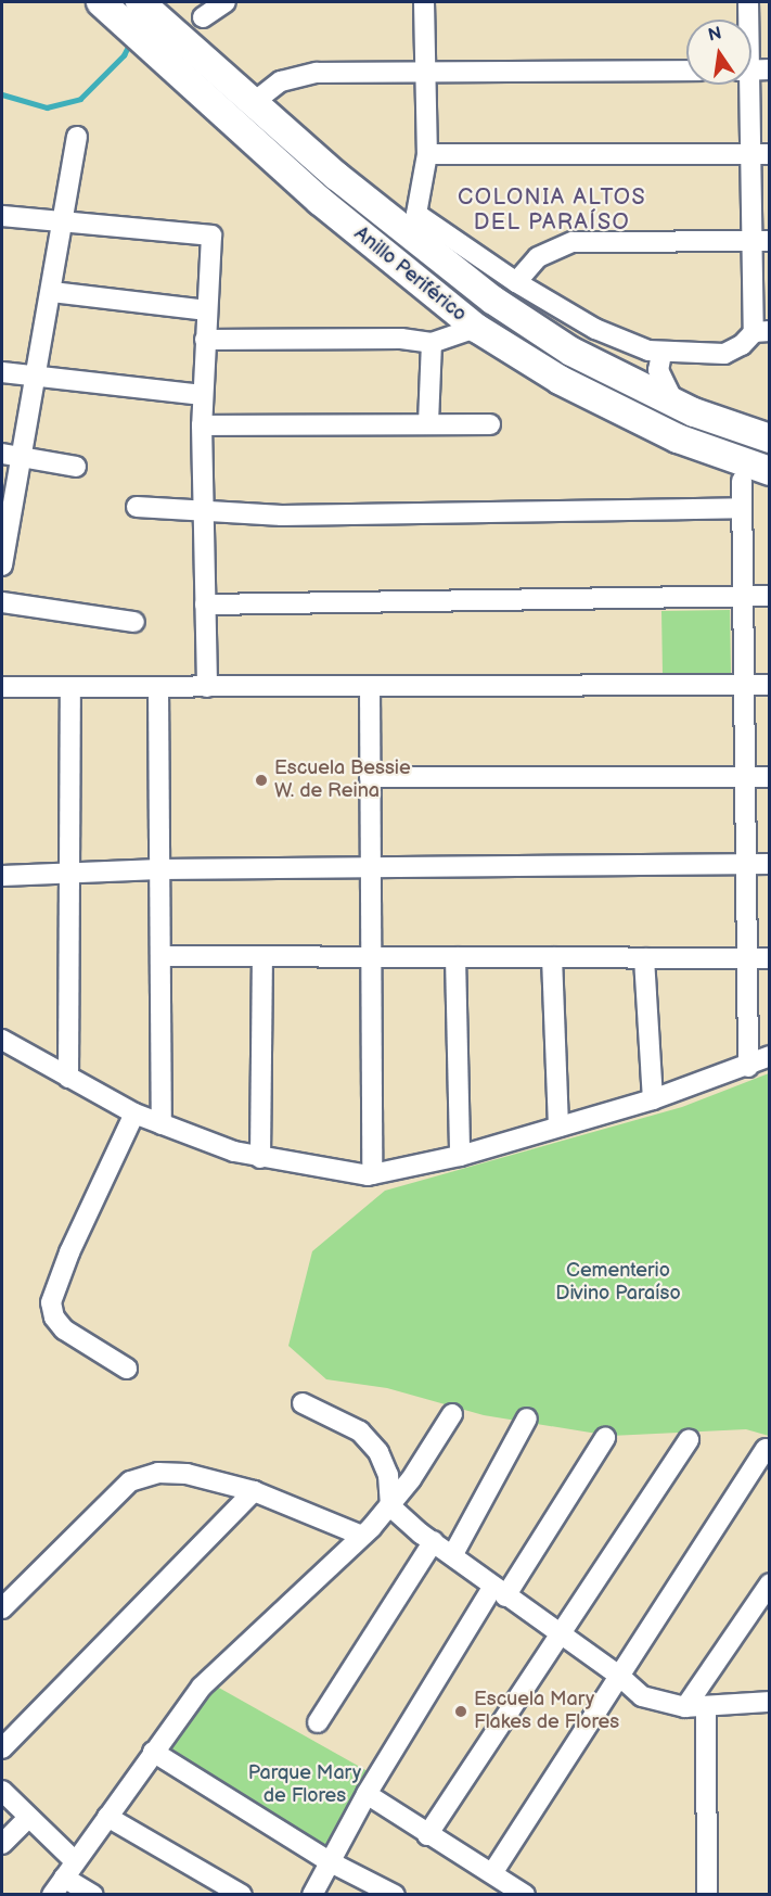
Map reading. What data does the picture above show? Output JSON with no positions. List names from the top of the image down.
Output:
{
  "streets": {
    "highway": ["Anillo Periférico"]
  },
  "districts": ["COLONIA ALTOS DEL PARAÍSO"],
  "parks": ["Cementerio Divino Paraíso", "Parque Mary de Flores"],
  "places": ["Escuela Bessie W. de Reina", "Escuela Mary Flakes de Flores"],
  "north": "top"
}
